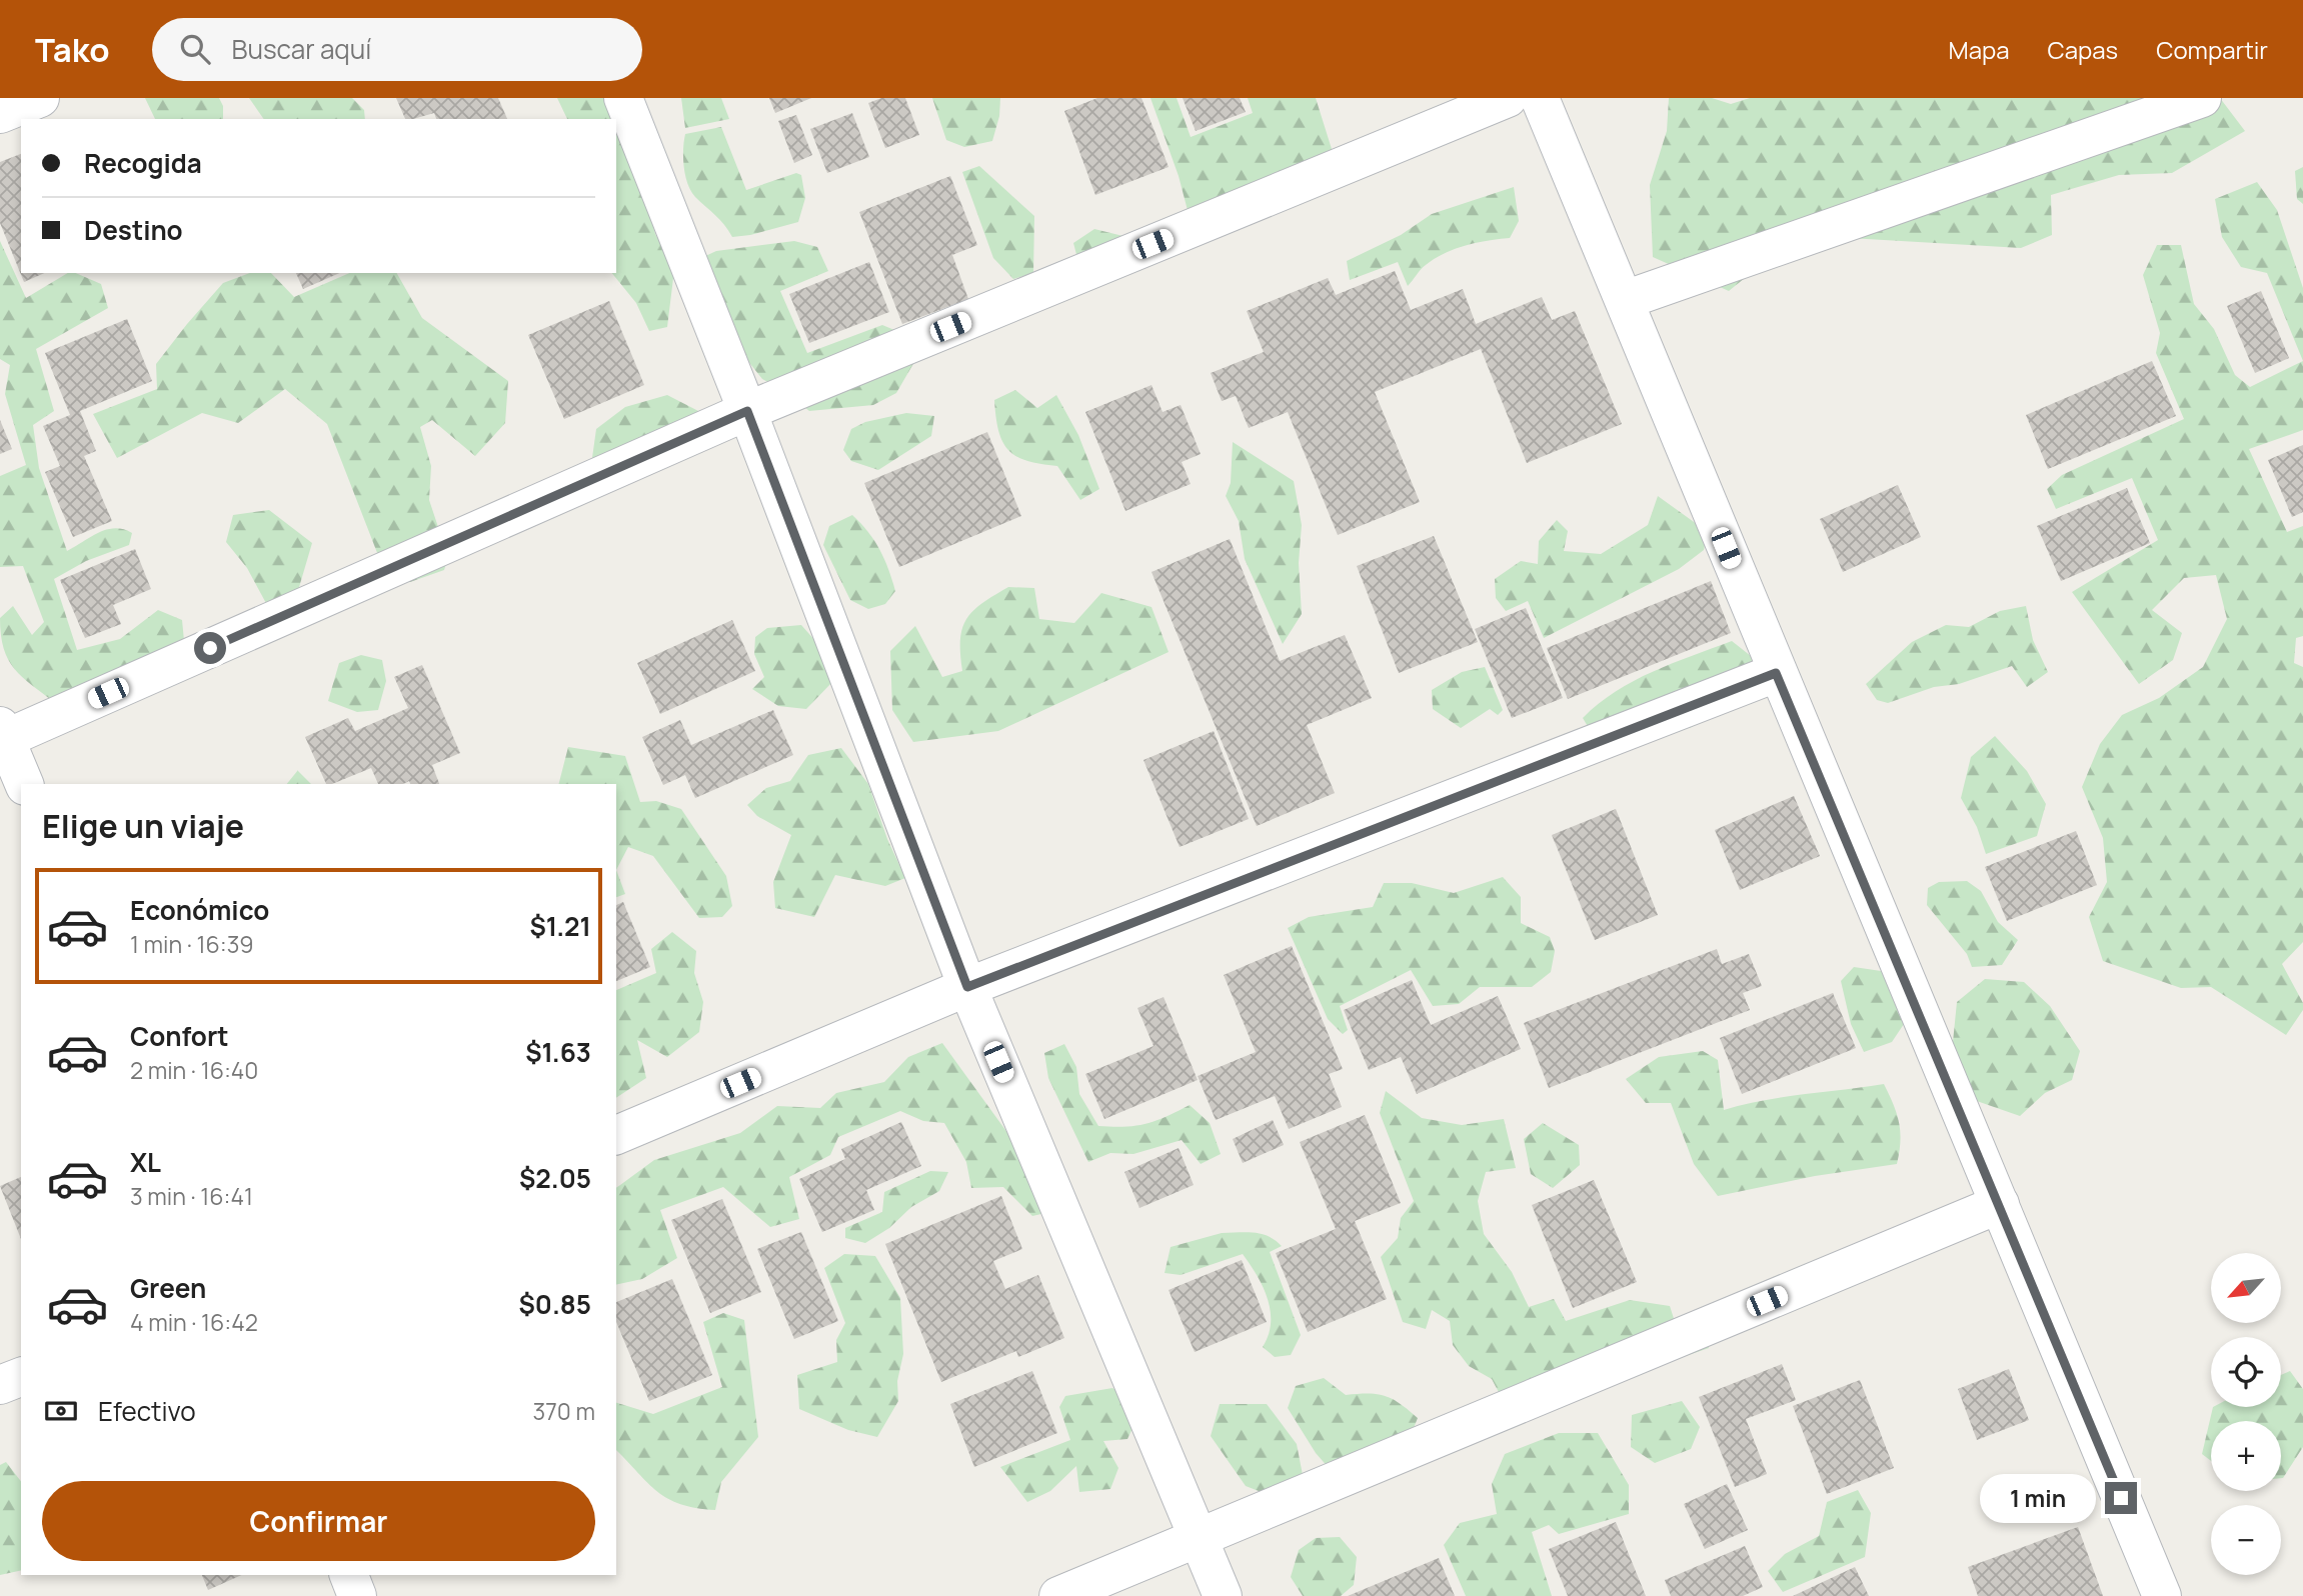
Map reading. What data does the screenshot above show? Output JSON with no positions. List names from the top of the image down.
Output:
{
  "north": "bottom left",
  "page": {
    "header": "Tako",
    "search": "Buscar aquí",
    "nav": ["Mapa", "Capas", "Compartir"],
    "banner": ["Recogida", "Destino"],
    "heading": "Elige un viaje",
    "list": [
      {
        "name": "Económico",
        "note": "1 min · 16:39",
        "value": "$1.21"
      },
      {
        "name": "Confort",
        "note": "2 min · 16:40",
        "value": "$1.63"
      },
      {
        "name": "XL",
        "note": "3 min · 16:41",
        "value": "$2.05"
      },
      {
        "name": "Green",
        "note": "4 min · 16:42",
        "value": "$0.85"
      }
    ],
    "map_buttons": ["+", "−"],
    "pay": ["Efectivo", "370 m"],
    "buttons": "Confirmar",
    "bubble": "1 min"
  }
}
